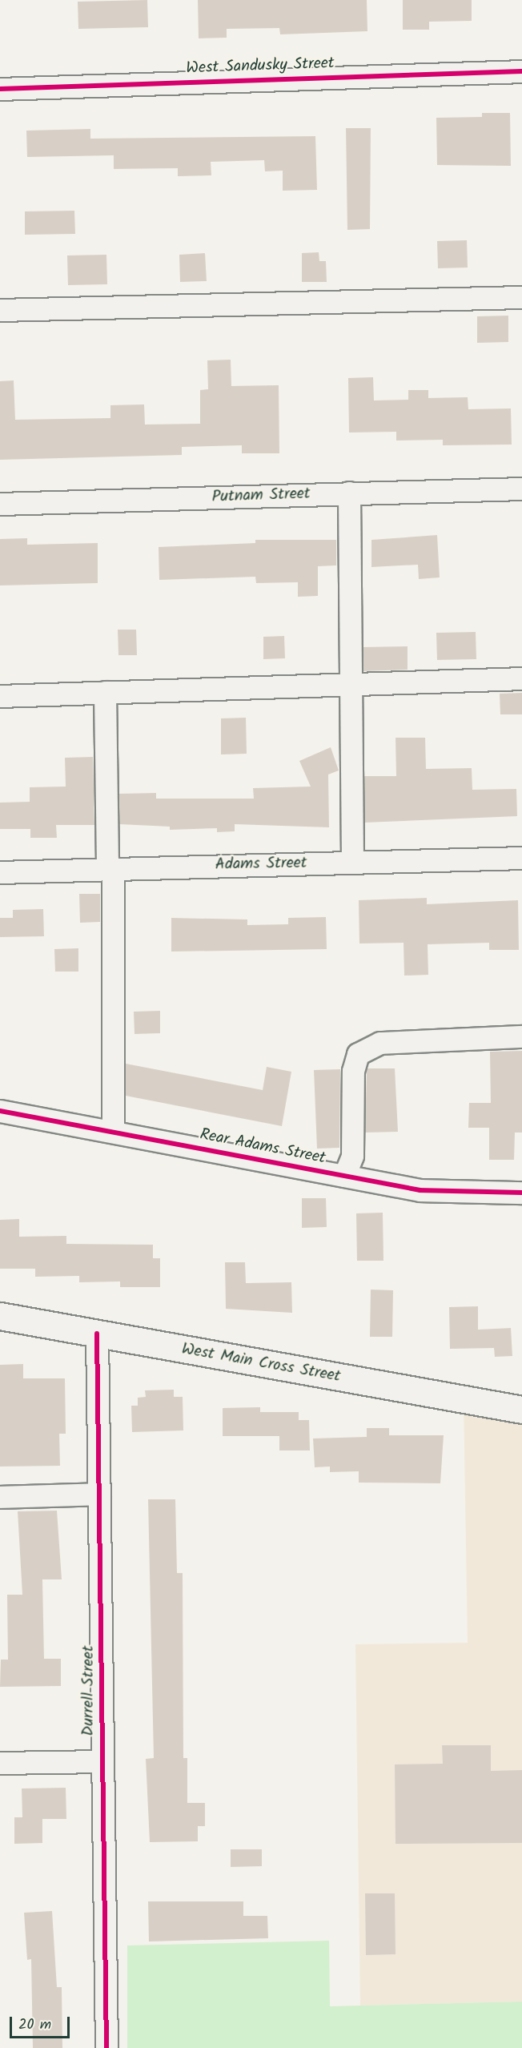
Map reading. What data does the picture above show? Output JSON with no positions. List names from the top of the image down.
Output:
{
  "streets": {
    "highway": ["West Main Cross Street"],
    "street": [
      "West Sandusky Street",
      "Putnam Street",
      "Adams Street",
      "Rear Adams Street",
      "Durrell Street"
    ]
  },
  "crossings": [
    ["West Main Cross Street", "Durrell Street"]
  ],
  "scale_bar": "20 m"
}
